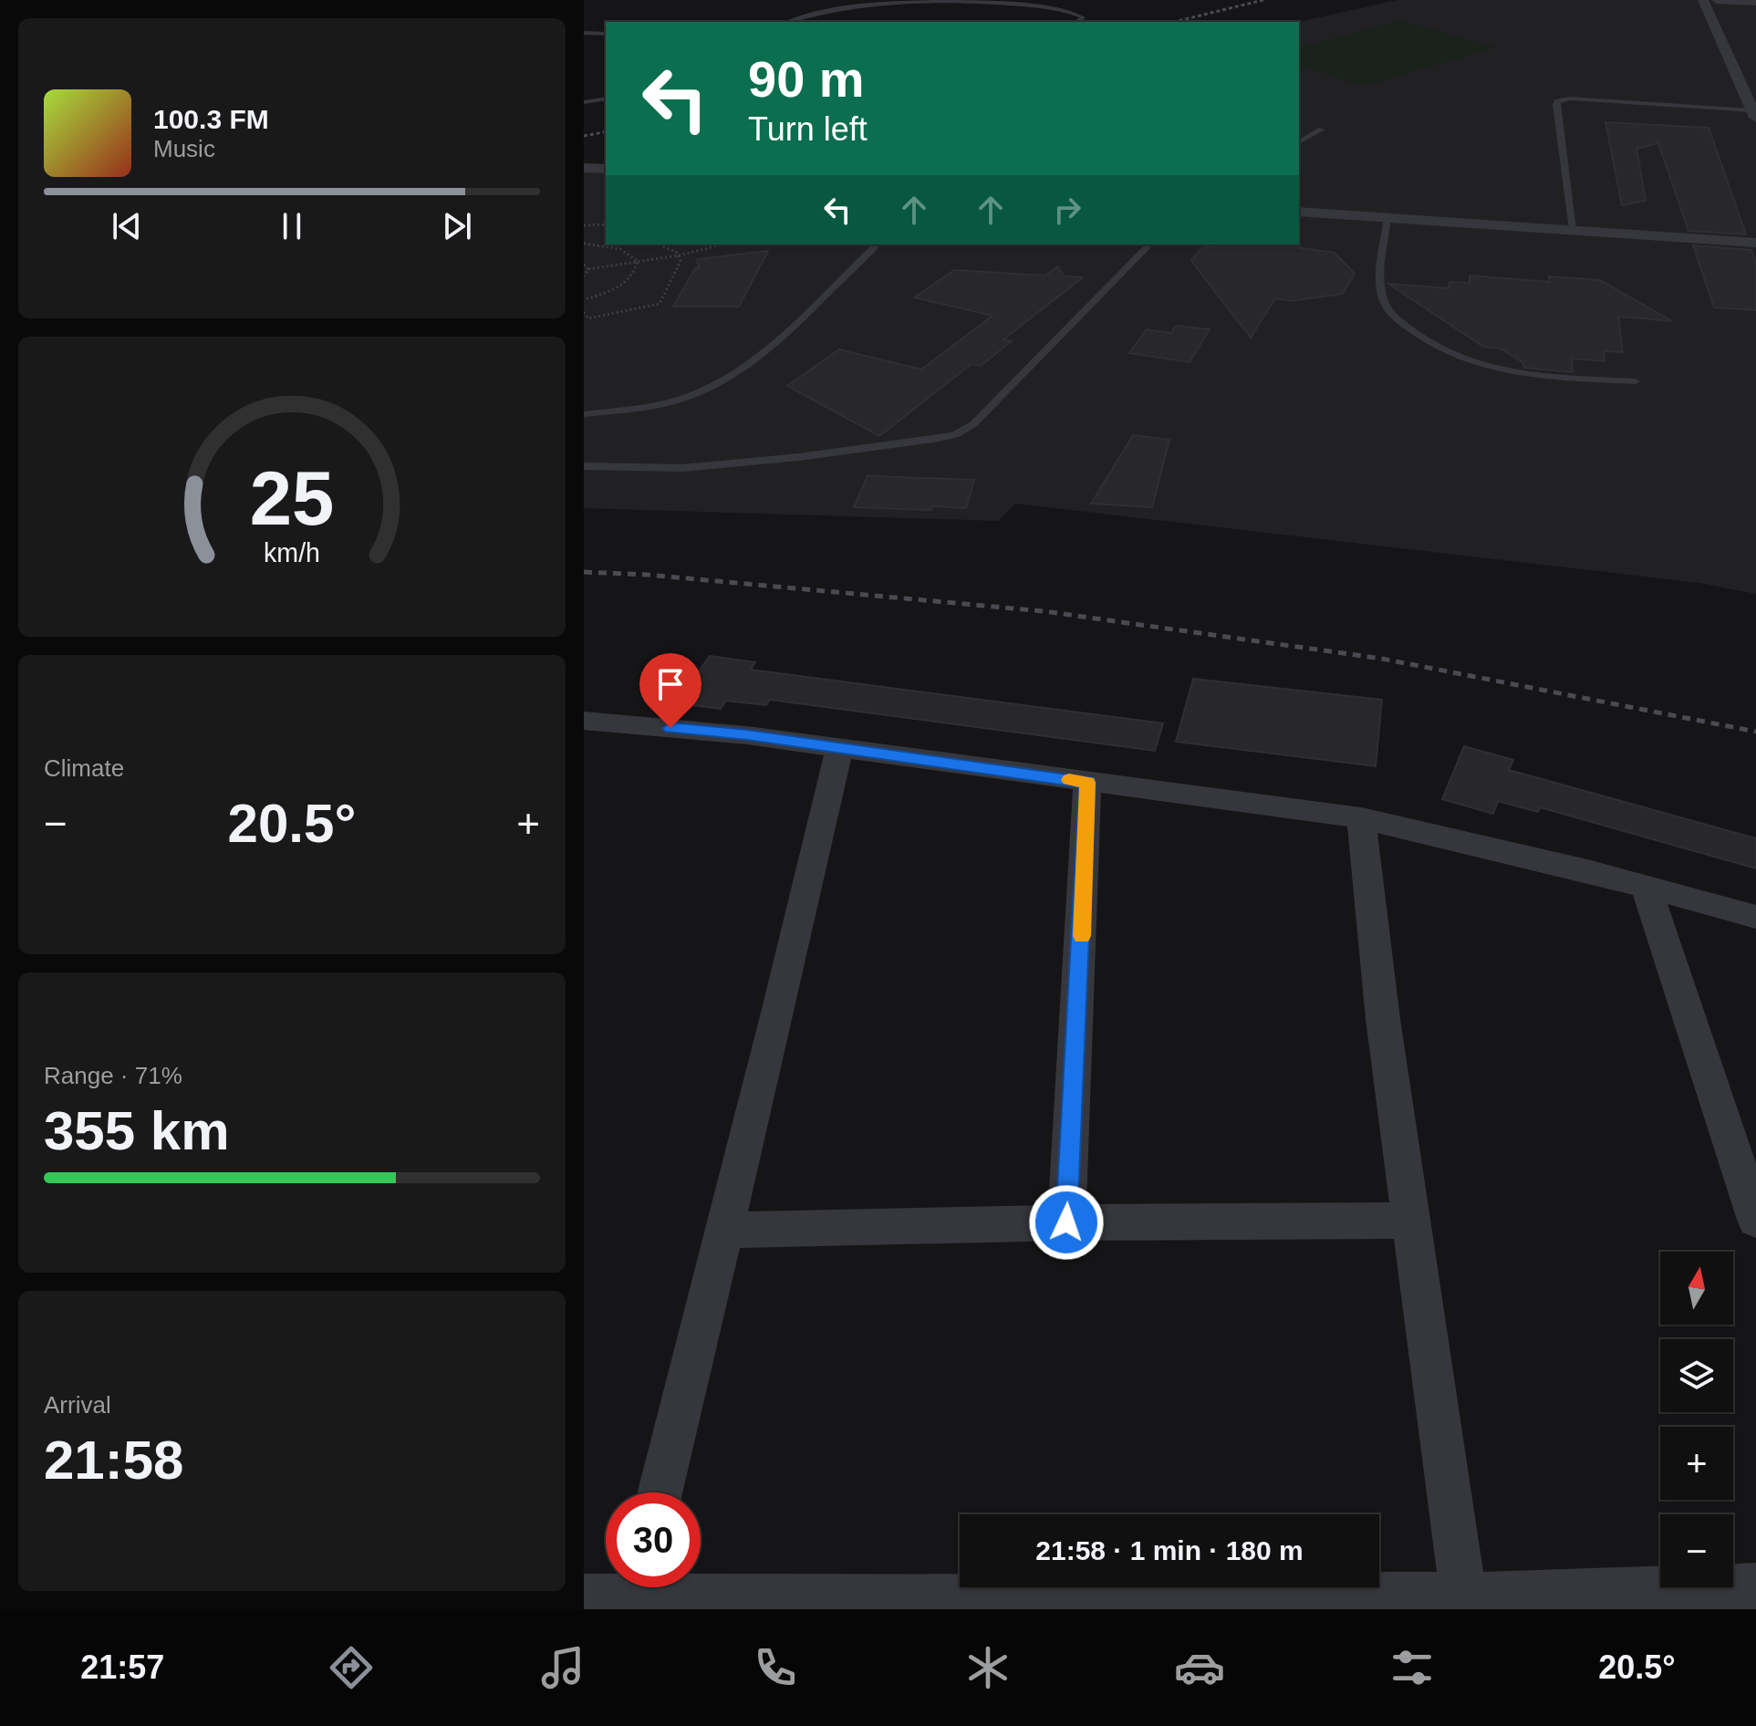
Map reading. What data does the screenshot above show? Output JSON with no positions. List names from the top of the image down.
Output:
{
  "north": "top",
  "page": {
    "turn": ["90 m", "Turn left"],
    "song": ["100.3 FM", "Music"],
    "tile": [
      "Climate",
      ["Range · 71%", "355 km"],
      ["Arrival", "21:58"]
    ],
    "heat": ["−", "20.5°", "+"],
    "map_buttons": ["+", "−"],
    "limit": "30",
    "trip": "21:58 · 1 min · 180 m",
    "tabs": ["21:57", "20.5°"],
    "gauge": ["25", "km/h"]
  }
}
